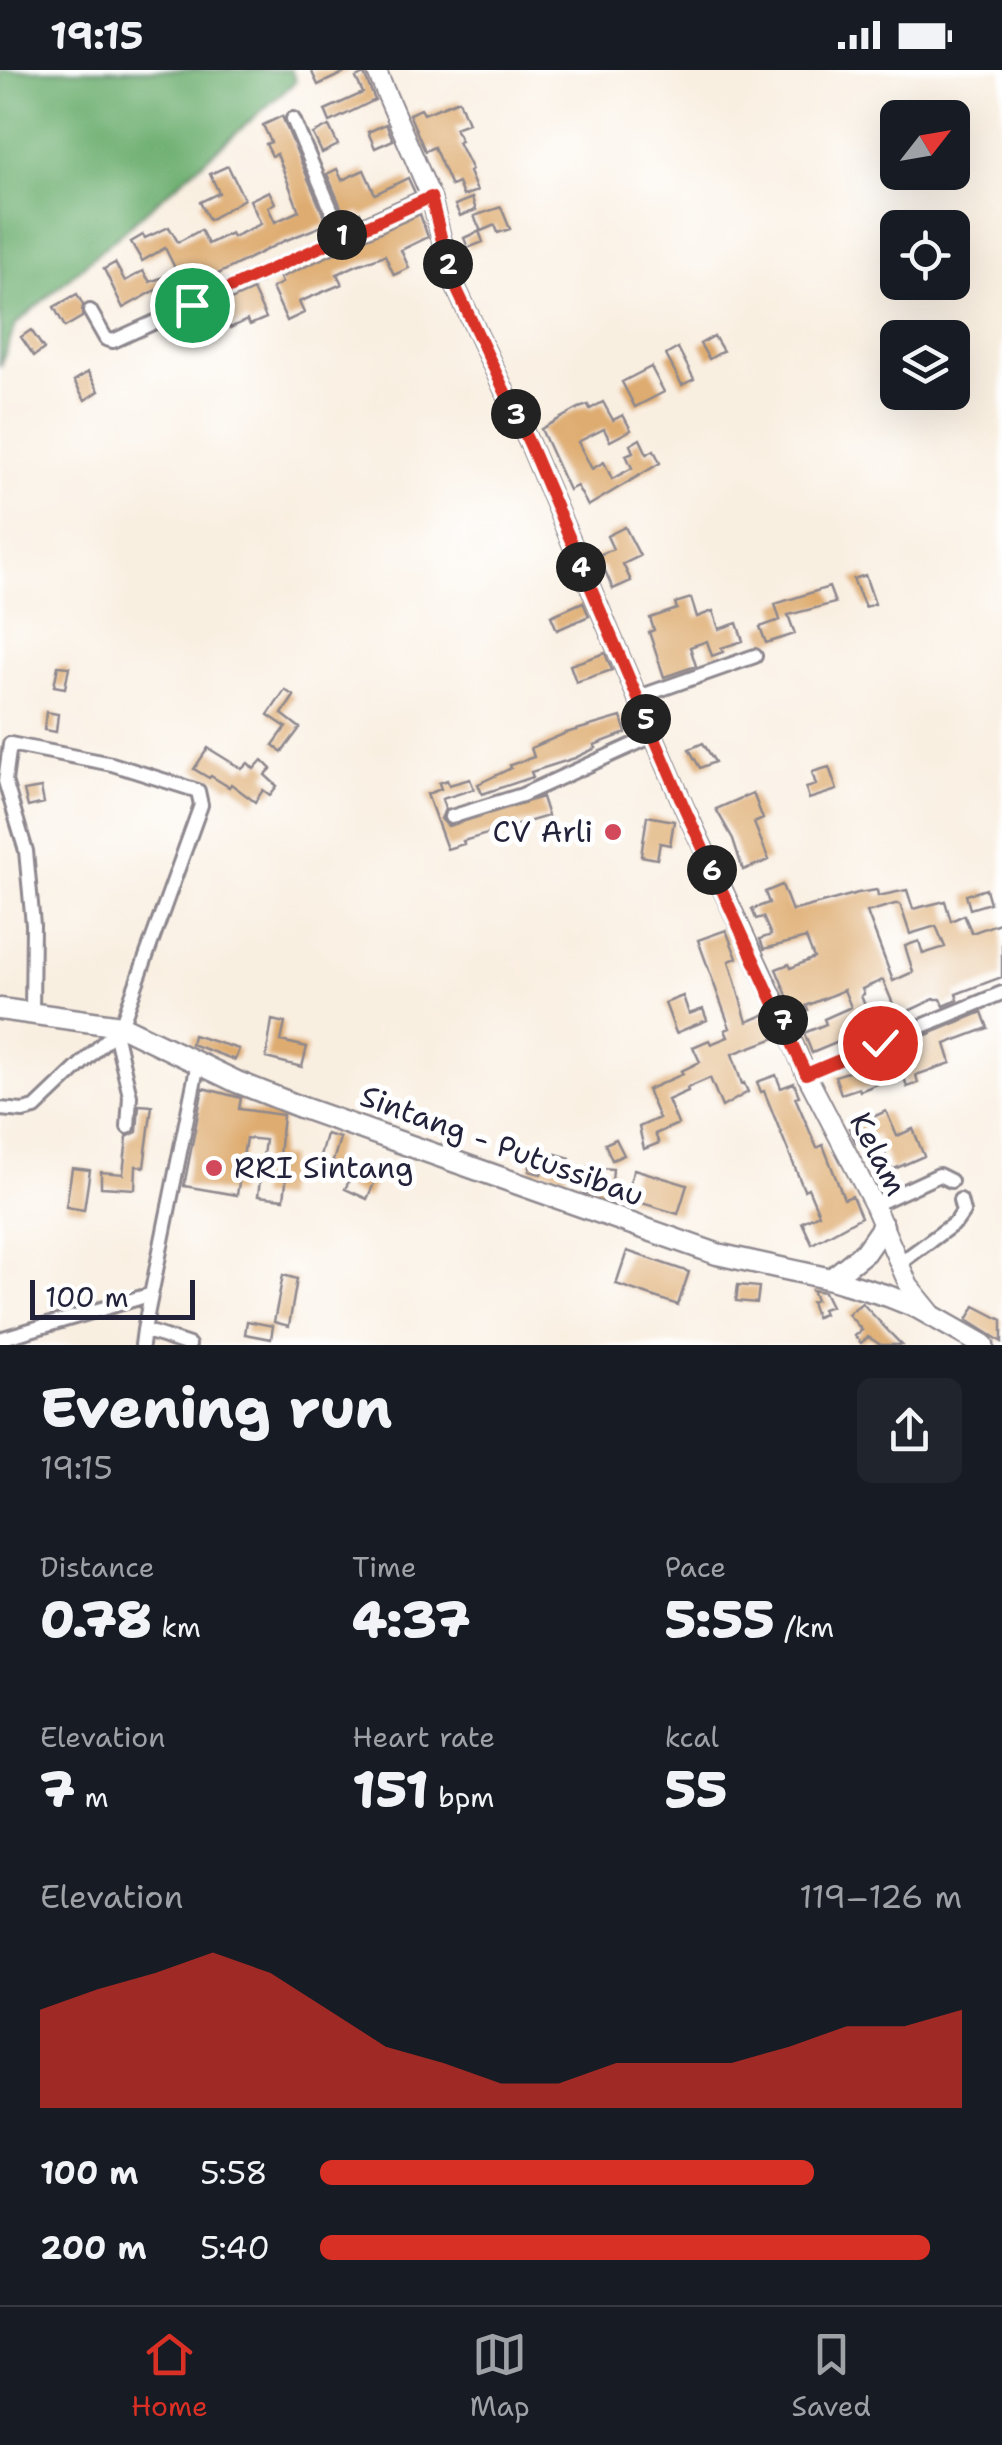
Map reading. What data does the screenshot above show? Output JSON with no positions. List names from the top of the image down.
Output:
{
  "streets": {
    "highway": ["Sintang - Putussibau"],
    "main road": ["Kelam"]
  },
  "crossings": [
    ["Sintang - Putussibau", "Kelam"]
  ],
  "places": ["CV Arli", "RRI Sintang"],
  "scale_bar": "100 m",
  "north": "top right",
  "page": {
    "status": "19:15",
    "pins": [
      "1",
      "2",
      "3",
      "4",
      "5",
      "6",
      "7"
    ],
    "scale": "100 m",
    "heading": ["Evening run", "19:15"],
    "stats": [
      ["Distance", "0.78 km"],
      ["Time", "4:37"],
      ["Pace", "5:55 /km"],
      ["Elevation", "7 m"],
      ["Heart rate", "151 bpm"],
      ["kcal", "55"]
    ],
    "chart": ["Elevation", "119–126 m"],
    "list": [
      {
        "name": "100 m",
        "note": "5:58"
      },
      {
        "name": "200 m",
        "note": "5:40"
      }
    ],
    "tabs": ["Home", "Map", "Saved"]
  }
}
